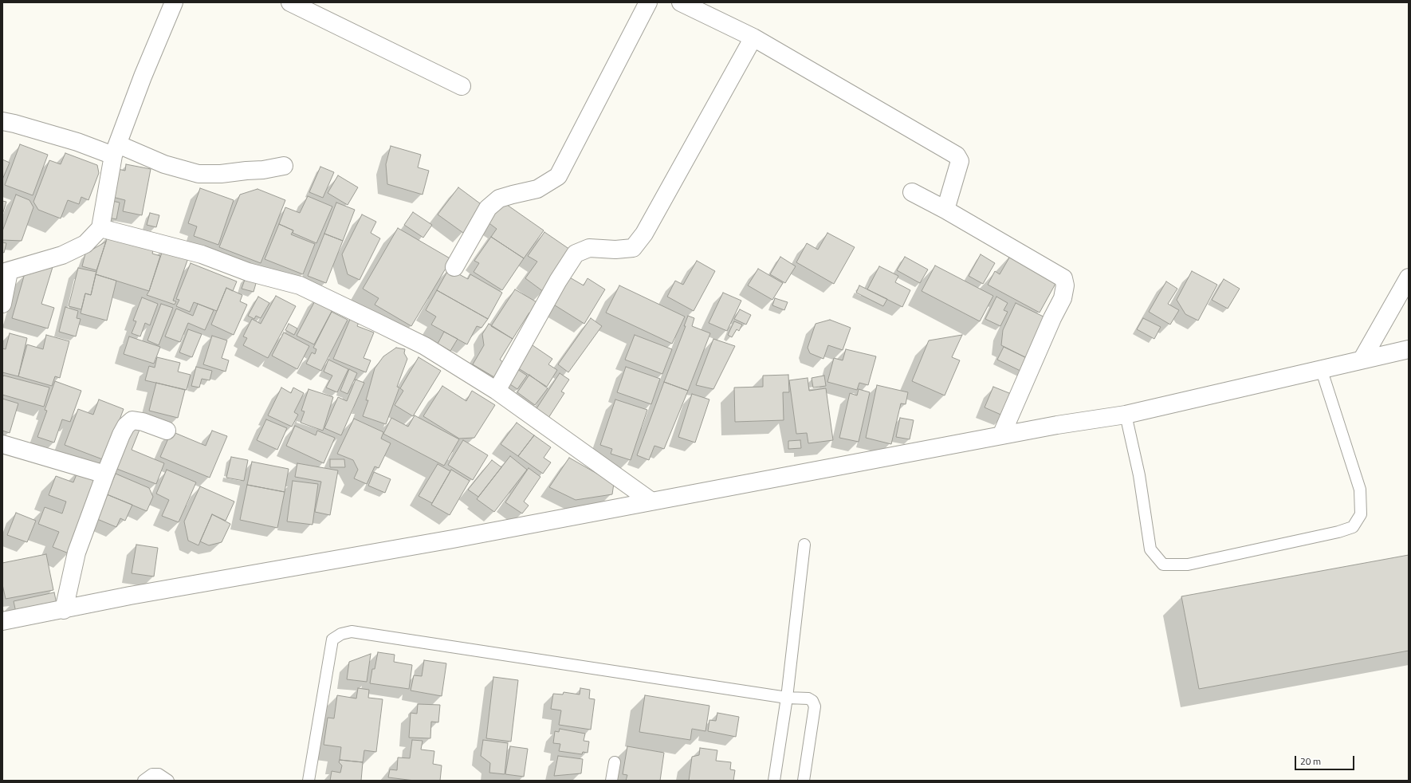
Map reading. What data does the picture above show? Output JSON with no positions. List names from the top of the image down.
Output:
{
  "scale_bar": "20 m"
}
